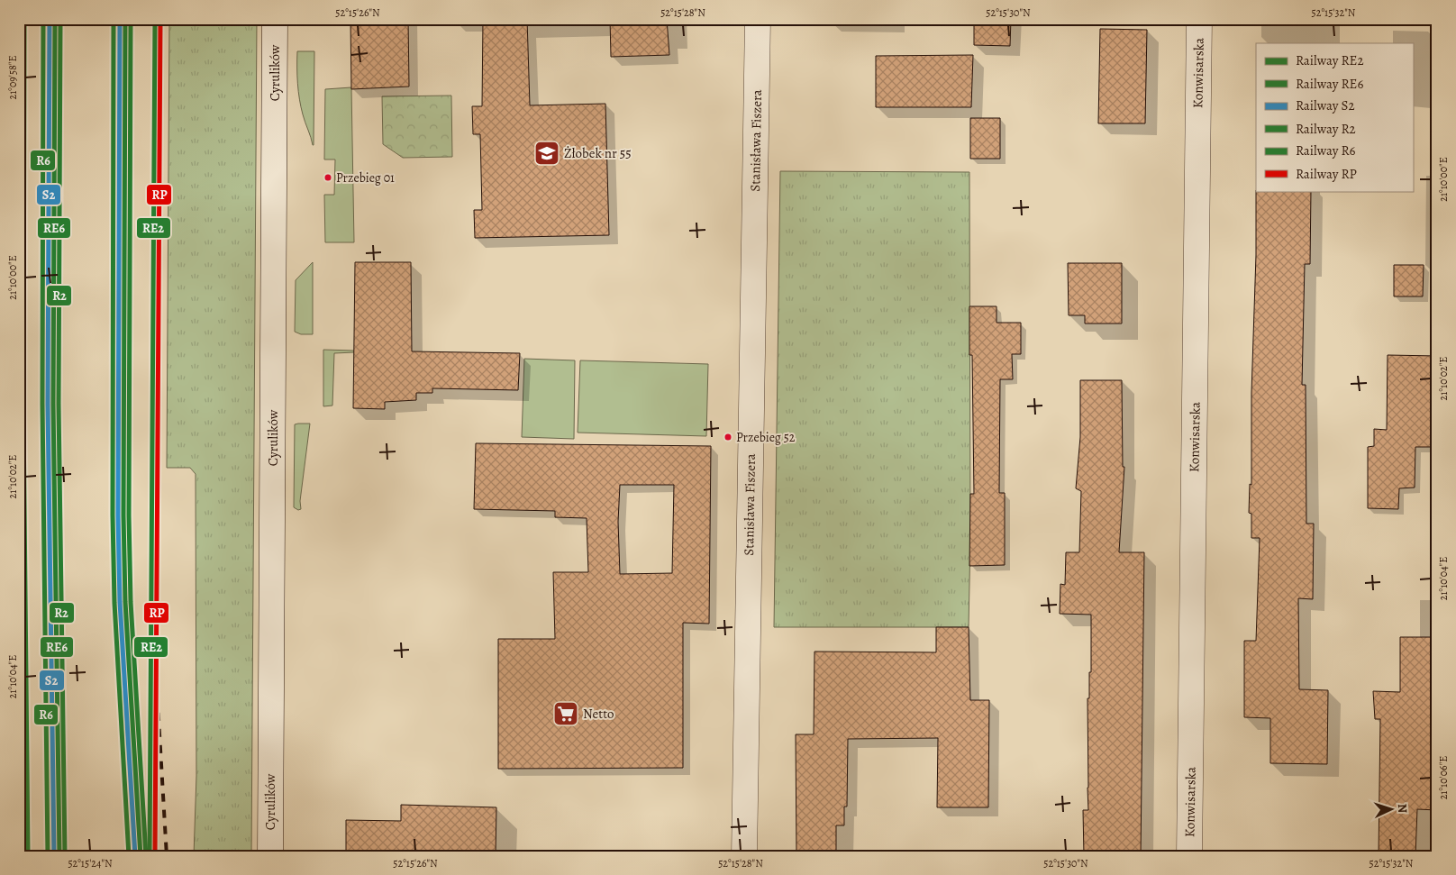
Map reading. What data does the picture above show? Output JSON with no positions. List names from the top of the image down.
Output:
{
  "streets": {
    "street": ["Cyrulików", "Konwisarska", "Stanisława Fiszera"]
  },
  "places": {
    "school or university": ["Żłobek nr 55"],
    "other": ["Przebieg 01", "Przebieg 52"],
    "supermarket": ["Netto"]
  },
  "lines": [
    "rail line RE2",
    "rail line RE6",
    "rail line S2",
    "rail line R2",
    "rail line R6",
    "rail line RP"
  ],
  "legend": [
    "Railway RE2",
    "Railway RE6",
    "Railway S2",
    "Railway R2",
    "Railway R6",
    "Railway RP"
  ],
  "north": "right",
  "coordinates": [
    "52°15'26\"N",
    "52°15'28\"N",
    "52°15'30\"N",
    "52°15'32\"N",
    "21°09'58\"E",
    "21°10'00\"E",
    "21°10'02\"E",
    "21°10'04\"E",
    "21°10'06\"E",
    "52°15'24\"N"
  ]
}
